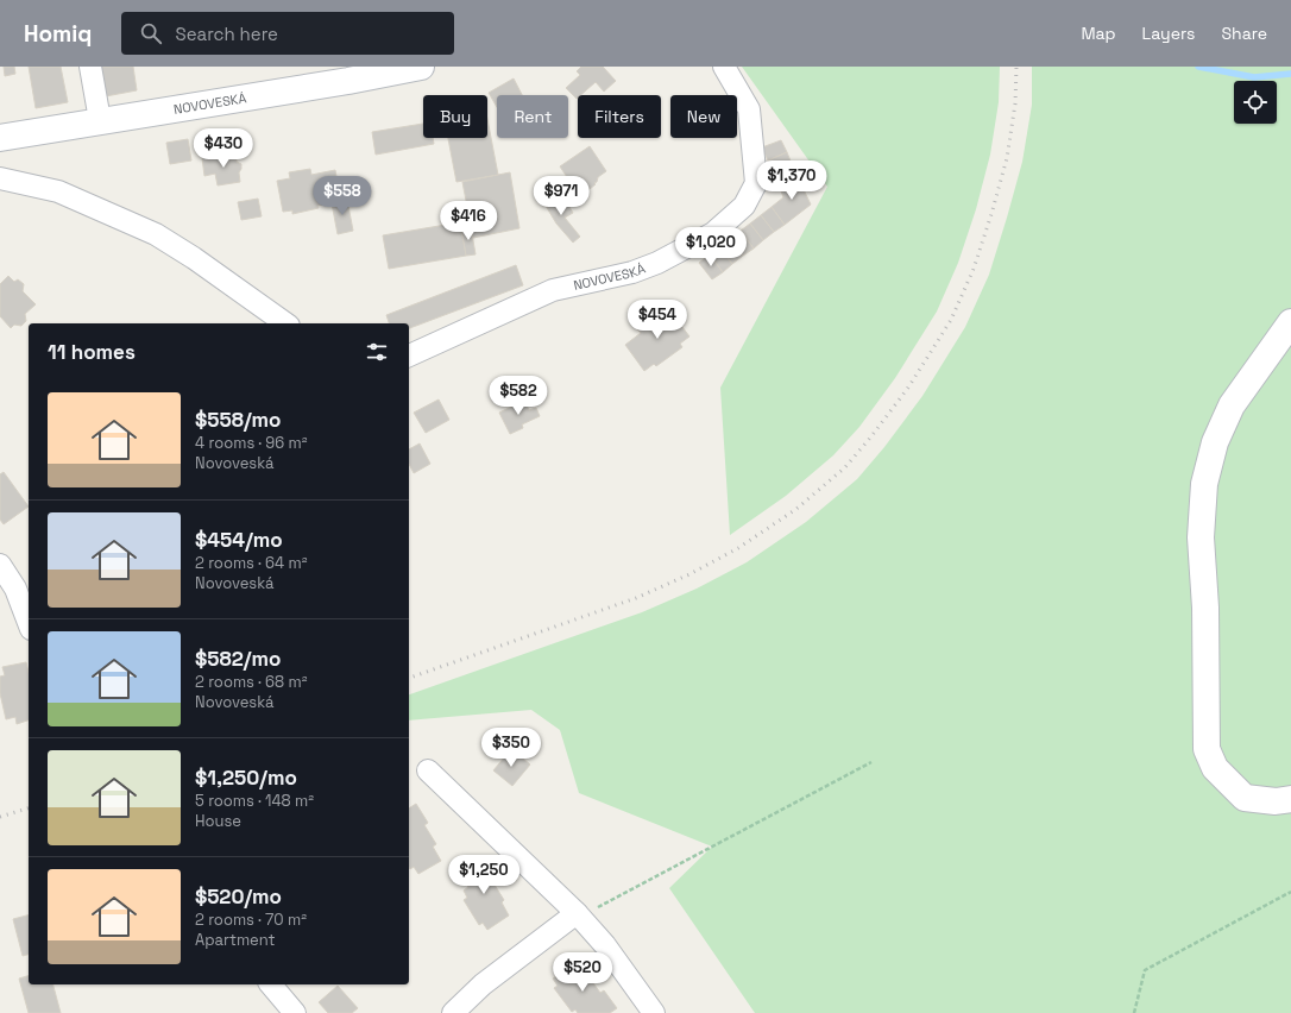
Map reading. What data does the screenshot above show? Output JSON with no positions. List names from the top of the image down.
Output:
{
  "streets": {
    "street": ["NOVOVESKÁ"]
  },
  "page": {
    "header": "Homiq",
    "search": "Search here",
    "nav": ["Map", "Layers", "Share"],
    "chip": [
      "Buy",
      "Rent",
      "Filters",
      "New"
    ],
    "price": [
      "$430",
      "$1,370",
      "$558",
      "$971",
      "$416",
      "$1,020",
      "$454",
      "$582",
      "$350",
      "$1,250",
      "$520"
    ],
    "heading": "11 homes",
    "list": [
      {
        "name": "$558/mo",
        "note": "4 rooms · 96 m² · Novoveská"
      },
      {
        "name": "$454/mo",
        "note": "2 rooms · 64 m² · Novoveská"
      },
      {
        "name": "$582/mo",
        "note": "2 rooms · 68 m² · Novoveská"
      },
      {
        "name": "$1,250/mo",
        "note": "5 rooms · 148 m² · House"
      },
      {
        "name": "$520/mo",
        "note": "2 rooms · 70 m² · Apartment"
      }
    ]
  }
}
